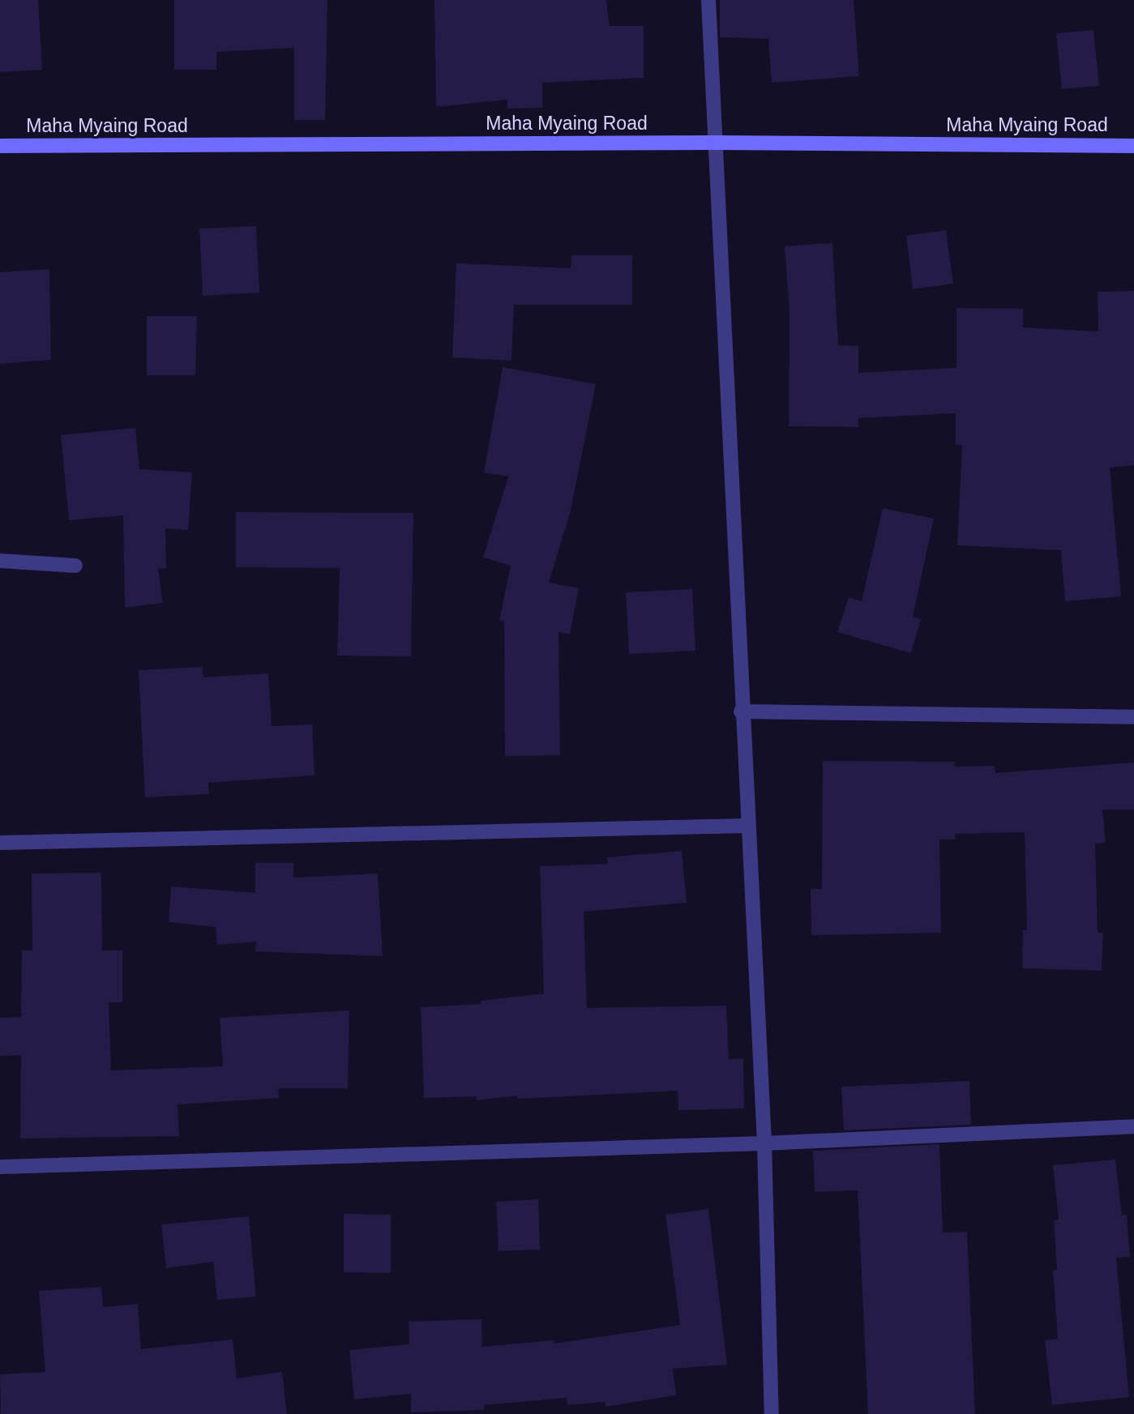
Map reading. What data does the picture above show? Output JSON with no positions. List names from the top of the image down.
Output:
{
  "streets": {
    "street": ["Maha Myaing Road"]
  }
}
